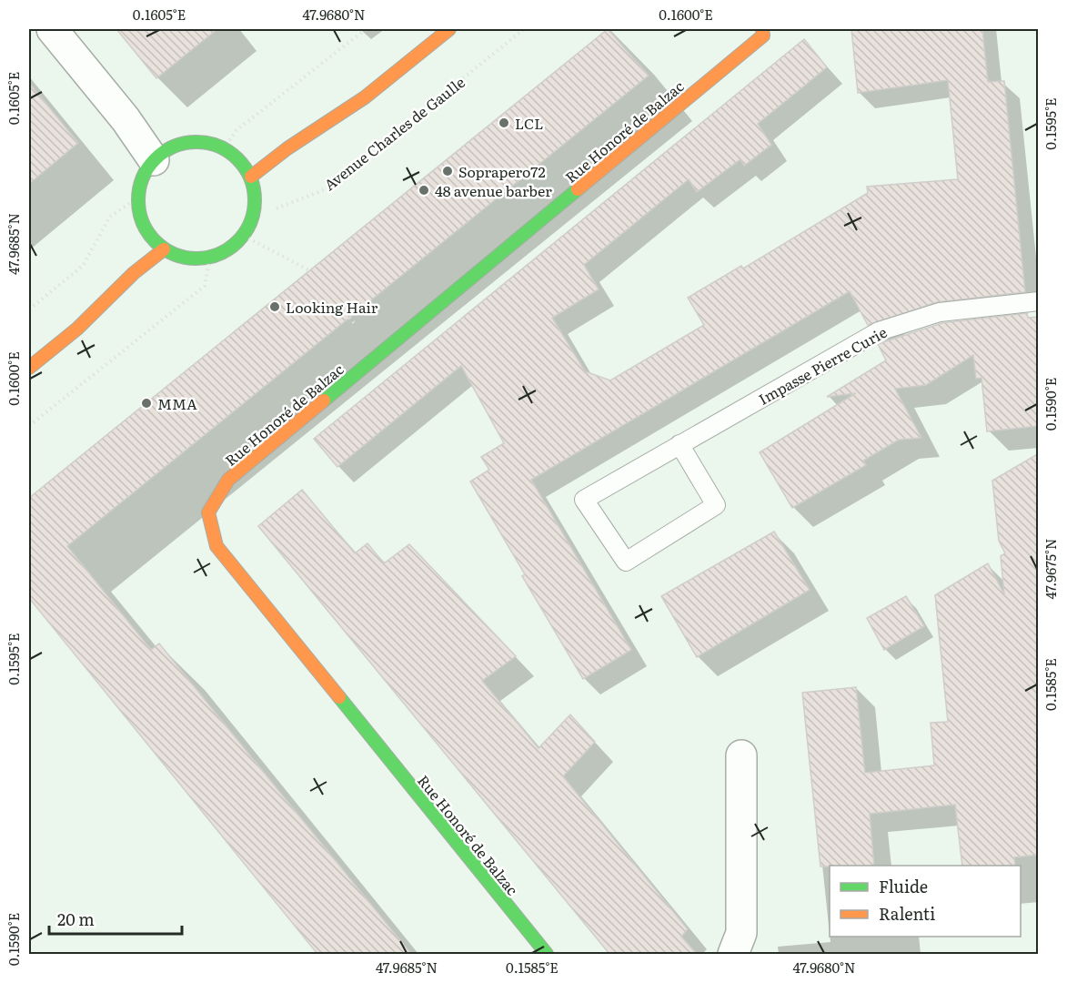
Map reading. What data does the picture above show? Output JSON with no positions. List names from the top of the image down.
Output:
{
  "streets": {
    "street": ["Rue Honoré de Balzac"],
    "lane": ["Impasse Pierre Curie"],
    "path": ["Avenue Charles de Gaulle"]
  },
  "places": [
    "LCL",
    "Soprapero72",
    "48 avenue barber",
    "Looking Hair",
    "MMA"
  ],
  "legend": ["Fluide", "Ralenti"],
  "scale_bar": "20 m",
  "coordinates": [
    "0.1605°E",
    "47.9680°N",
    "0.1600°E",
    "0.1595°E",
    "47.9685°N",
    "0.1590°E",
    "47.9675°N",
    "0.1585°E"
  ]
}
